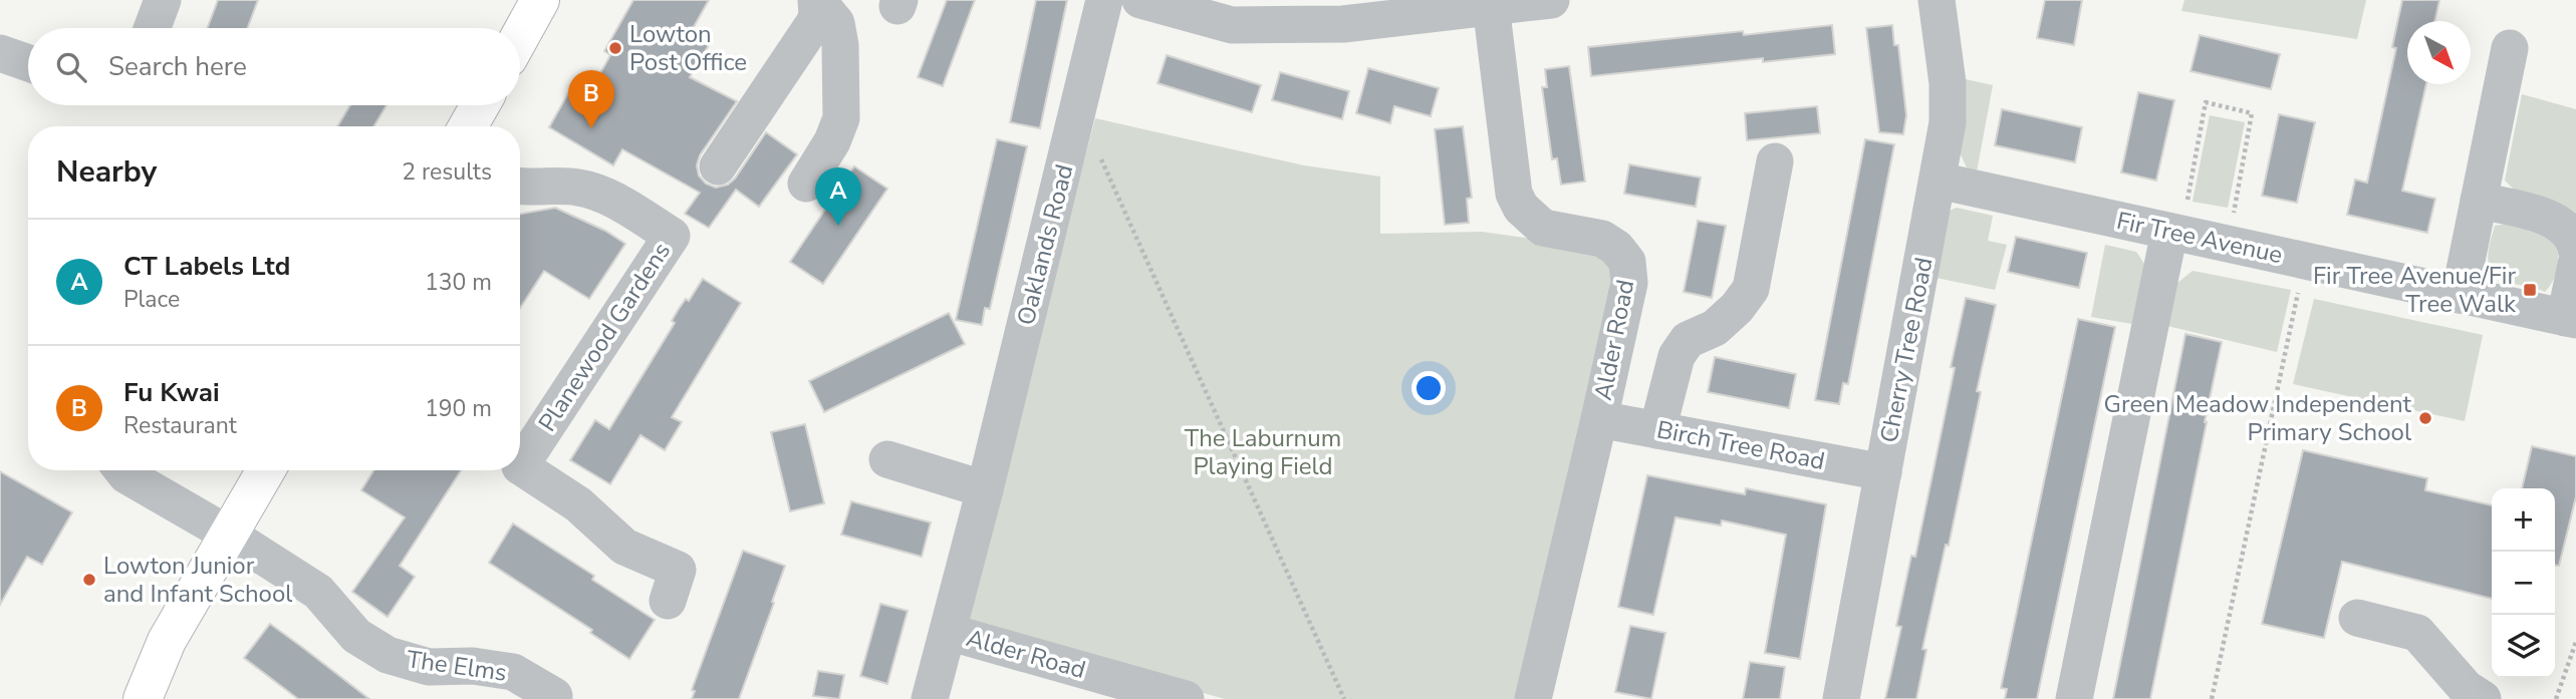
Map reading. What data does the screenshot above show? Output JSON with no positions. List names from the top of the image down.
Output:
{
  "streets": {
    "street": [
      "Fir Tree Avenue",
      "Oaklands Road",
      "Planewood Gardens",
      "Alder Road",
      "Cherry Tree Road",
      "Birch Tree Road",
      "The Elms"
    ]
  },
  "crossings": [
    ["Fir Tree Avenue", "Cherry Tree Road"],
    ["Oaklands Road", "Alder Road"],
    ["Alder Road", "Birch Tree Road"],
    ["Cherry Tree Road", "Birch Tree Road"]
  ],
  "parks": ["The Laburnum Playing Field"],
  "places": {
    "other": ["Lowton Post Office", "Green Meadow Independent Primary School", "Lowton Junior and Infant School"],
    "transit": ["Fir Tree Avenue/Fir Tree Walk"]
  },
  "north": "bottom right",
  "page": {
    "search": "Search here",
    "pins": ["B", "A"],
    "heading": ["Nearby", "2 results"],
    "list": [
      {
        "mark": "A",
        "name": "CT Labels Ltd",
        "note": "Place",
        "value": "130 m"
      },
      {
        "mark": "B",
        "name": "Fu Kwai",
        "note": "Restaurant",
        "value": "190 m"
      }
    ],
    "map_buttons": ["+", "−"]
  }
}
